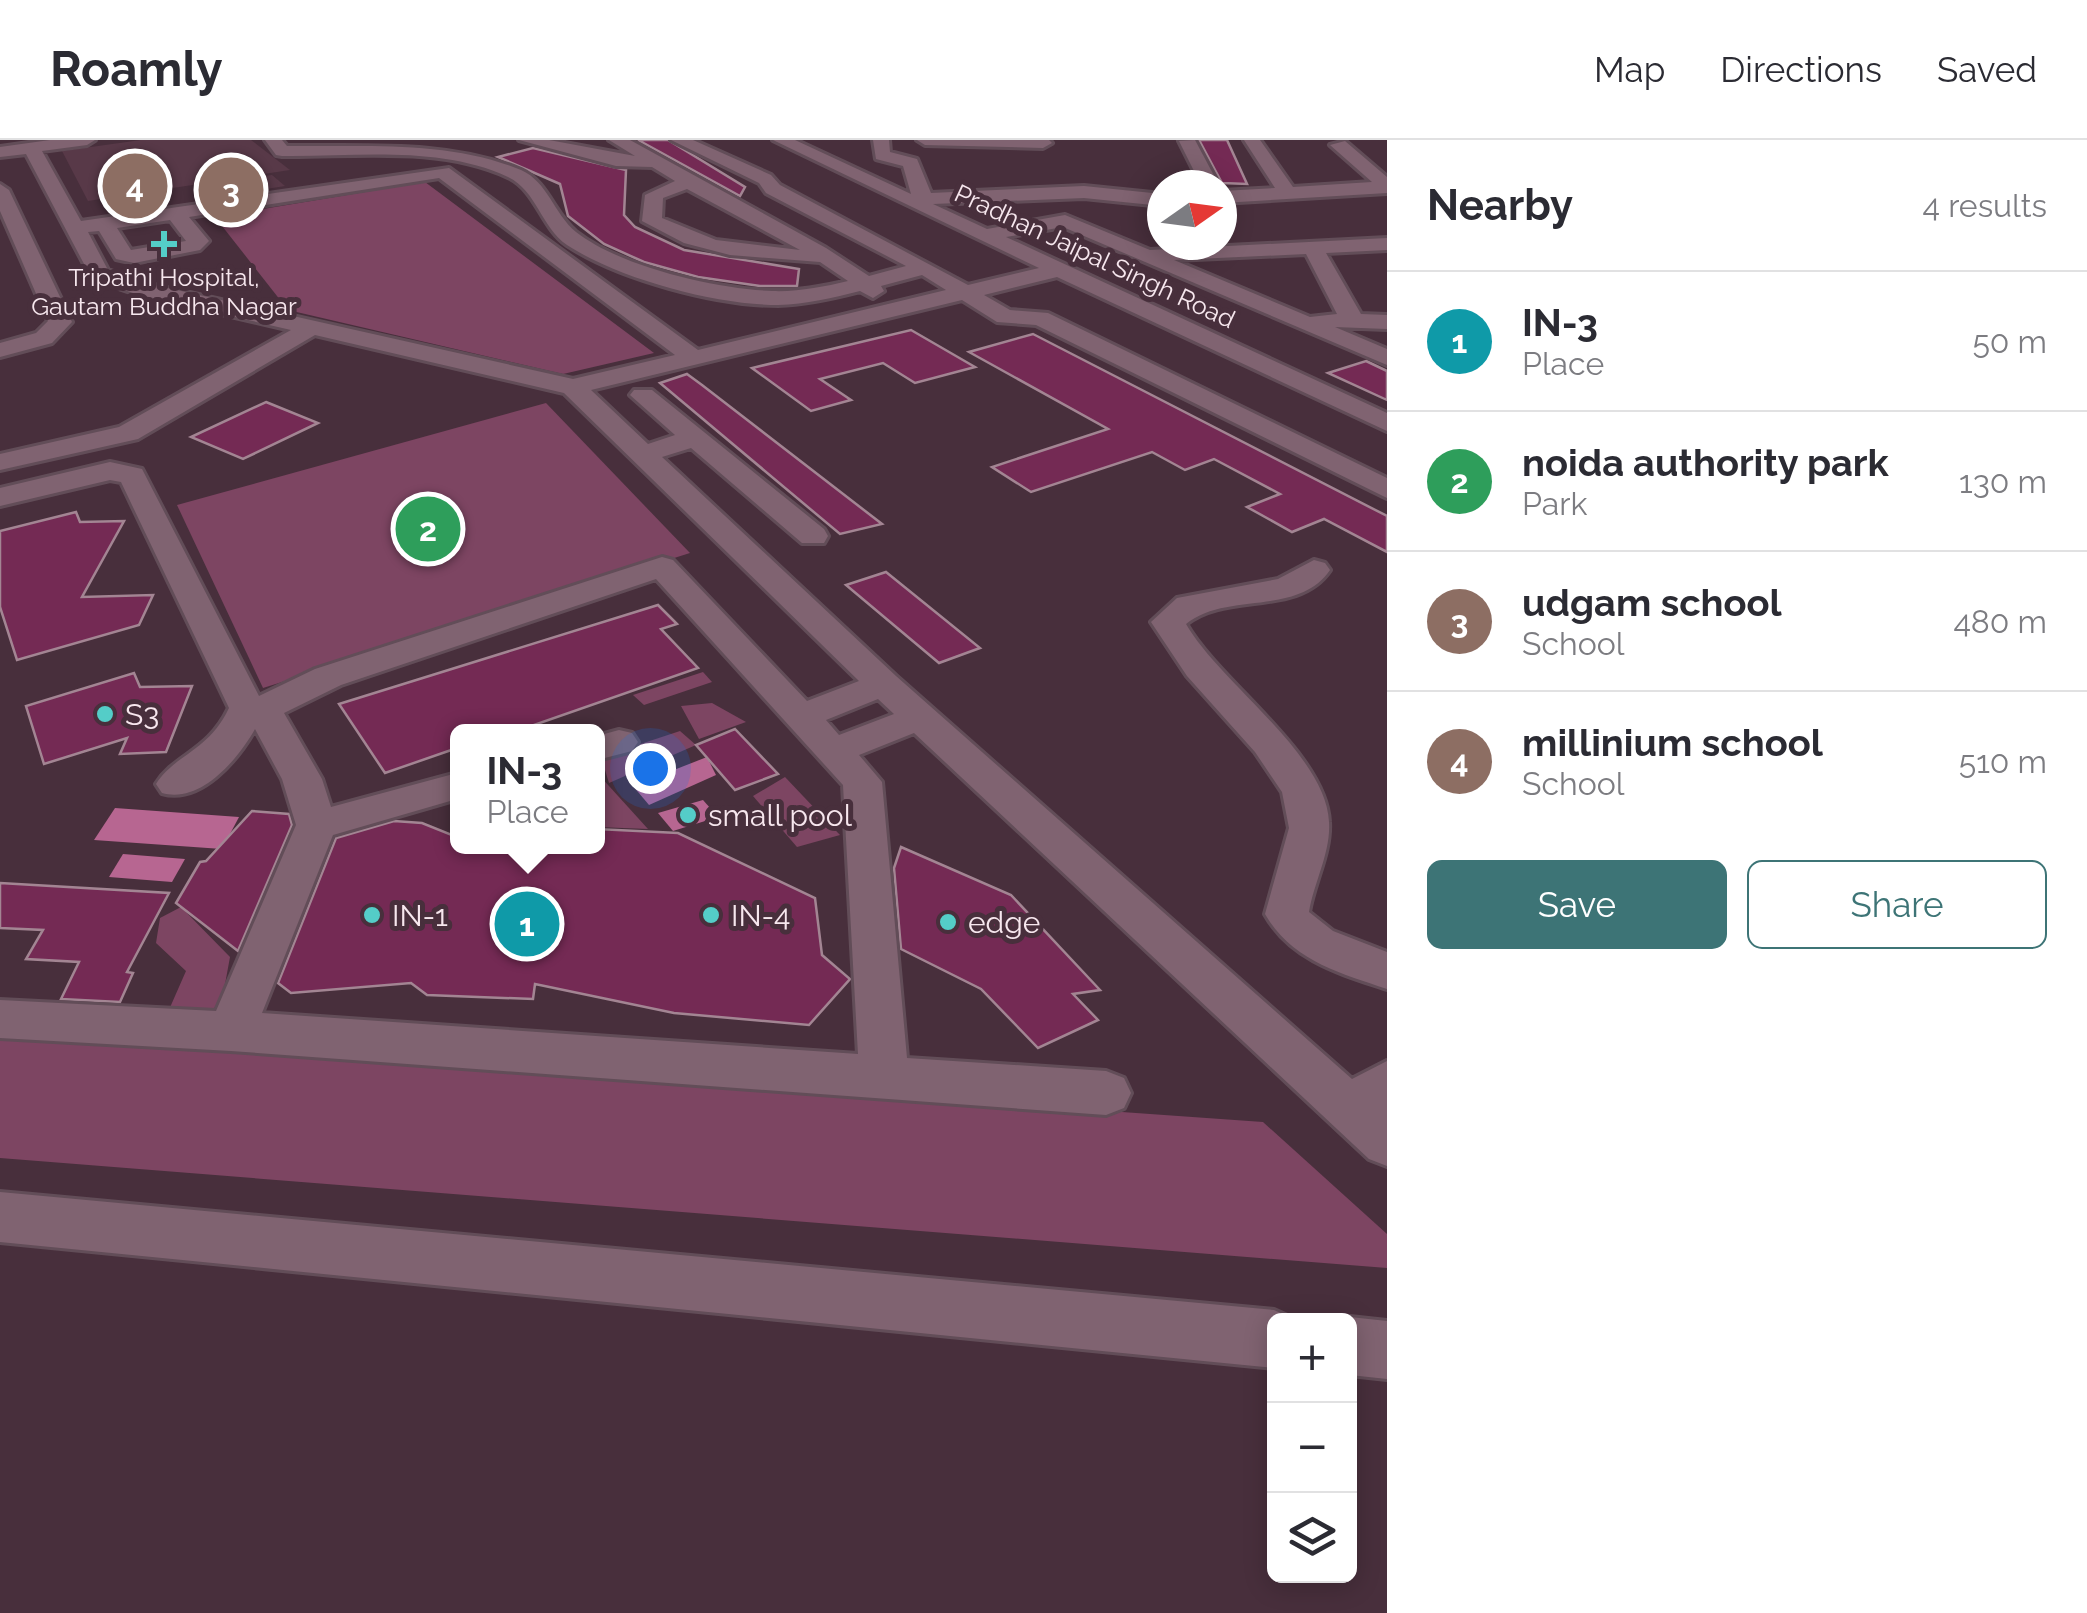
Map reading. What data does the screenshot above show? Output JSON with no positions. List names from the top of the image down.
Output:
{
  "streets": {
    "street": ["Pradhan Jaipal Singh Road"]
  },
  "places": {
    "health": ["Tripathi Hospital, Gautam Buddha Nagar"],
    "other": [
      "S3",
      "small pool",
      "IN-1",
      "IN-4",
      "edge"
    ]
  },
  "north": "right",
  "page": {
    "header": "Roamly",
    "nav": ["Map", "Directions", "Saved"],
    "heading": ["Nearby", "4 results"],
    "pins": [
      "4",
      "3",
      "2",
      "1"
    ],
    "list": [
      {
        "mark": "1",
        "name": "IN-3",
        "note": "Place",
        "value": "50 m"
      },
      {
        "mark": "2",
        "name": "noida authority park",
        "note": "Park",
        "value": "130 m"
      },
      {
        "mark": "3",
        "name": "udgam school",
        "note": "School",
        "value": "480 m"
      },
      {
        "mark": "4",
        "name": "millinium school",
        "note": "School",
        "value": "510 m"
      }
    ],
    "popup": ["IN-3", "Place"],
    "buttons": ["Save", "Share"],
    "map_buttons": ["+", "−"]
  }
}
